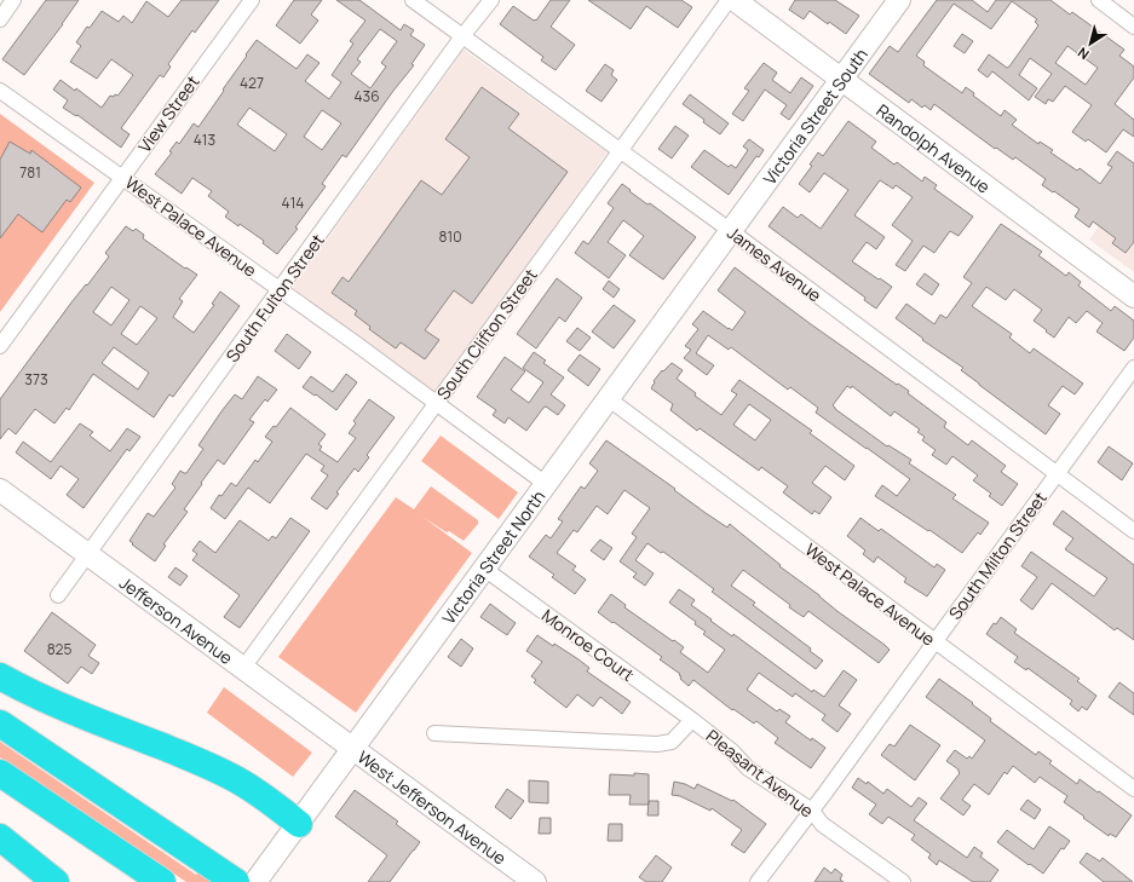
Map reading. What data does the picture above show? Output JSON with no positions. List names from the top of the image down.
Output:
{
  "streets": {
    "street": [
      "View Street",
      "Victoria Street South",
      "Randolph Avenue",
      "West Palace Avenue",
      "James Avenue",
      "South Fulton Street",
      "South Clifton Street",
      "South Milton Street",
      "Victoria Street North",
      "Jefferson Avenue",
      "Monroe Court",
      "Pleasant Avenue",
      "West Jefferson Avenue"
    ]
  },
  "crossings": [
    ["View Street", "West Palace Avenue"],
    ["Victoria Street South", "Randolph Avenue"],
    ["Victoria Street South", "James Avenue"],
    ["Victoria Street South", "Victoria Street North"],
    ["West Palace Avenue", "South Fulton Street"],
    ["West Palace Avenue", "South Clifton Street"],
    ["West Palace Avenue", "South Milton Street"],
    ["West Palace Avenue", "Victoria Street North"],
    ["James Avenue", "South Fulton Street"],
    ["James Avenue", "South Clifton Street"],
    ["James Avenue", "South Milton Street"],
    ["James Avenue", "Victoria Street North"],
    ["South Fulton Street", "Jefferson Avenue"],
    ["South Clifton Street", "Jefferson Avenue"],
    ["South Milton Street", "Pleasant Avenue"],
    ["Victoria Street North", "Jefferson Avenue"],
    ["Victoria Street North", "Monroe Court"],
    ["Victoria Street North", "West Jefferson Avenue"],
    ["Jefferson Avenue", "West Jefferson Avenue"],
    ["Monroe Court", "Pleasant Avenue"]
  ],
  "house_numbers": [
    "427",
    "436",
    "413",
    "781",
    "414",
    "810",
    "373",
    "825"
  ],
  "north": "bottom left"
}
